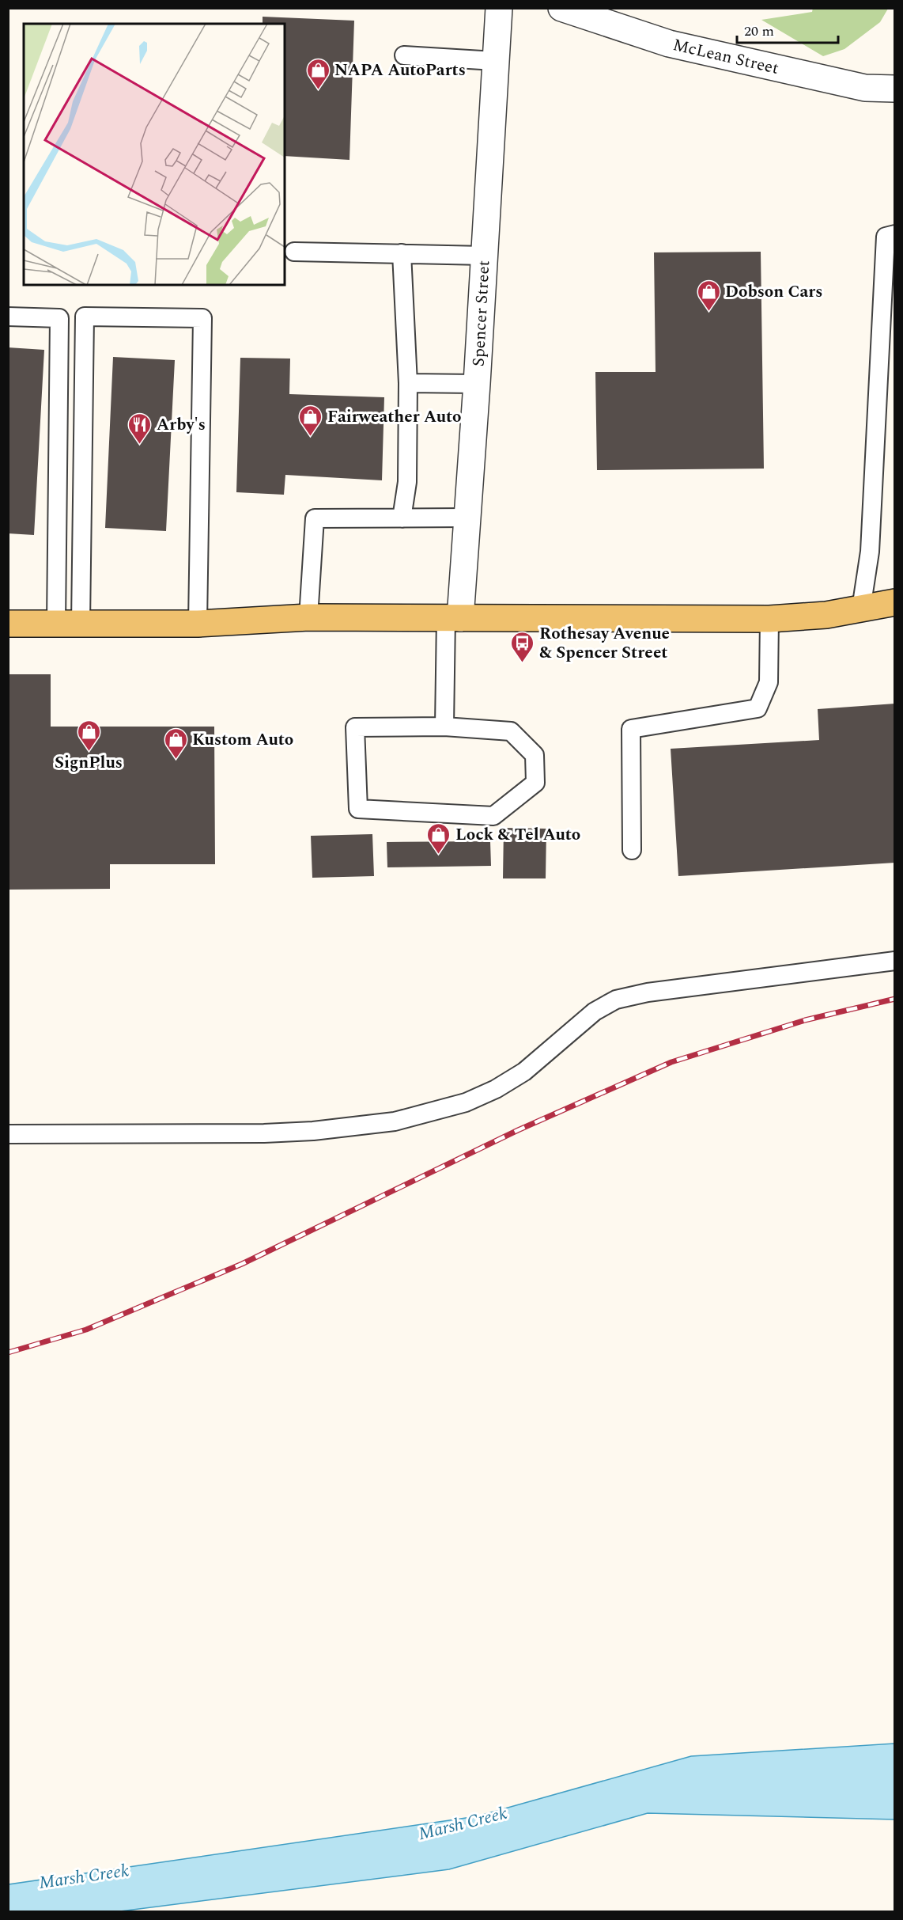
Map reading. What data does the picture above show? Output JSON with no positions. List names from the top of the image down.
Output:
{
  "streets": {
    "street": ["McLean Street", "Spencer Street"]
  },
  "water": ["Marsh Creek"],
  "places": {
    "shop": [
      "NAPA AutoParts",
      "Dobson Cars",
      "Fairweather Auto",
      "SignPlus",
      "Kustom Auto",
      "Lock & Tel Auto"
    ],
    "restaurant": ["Arby's"],
    "bus stop": ["Rothesay Avenue & Spencer Street"]
  },
  "scale_bar": "20 m"
}
